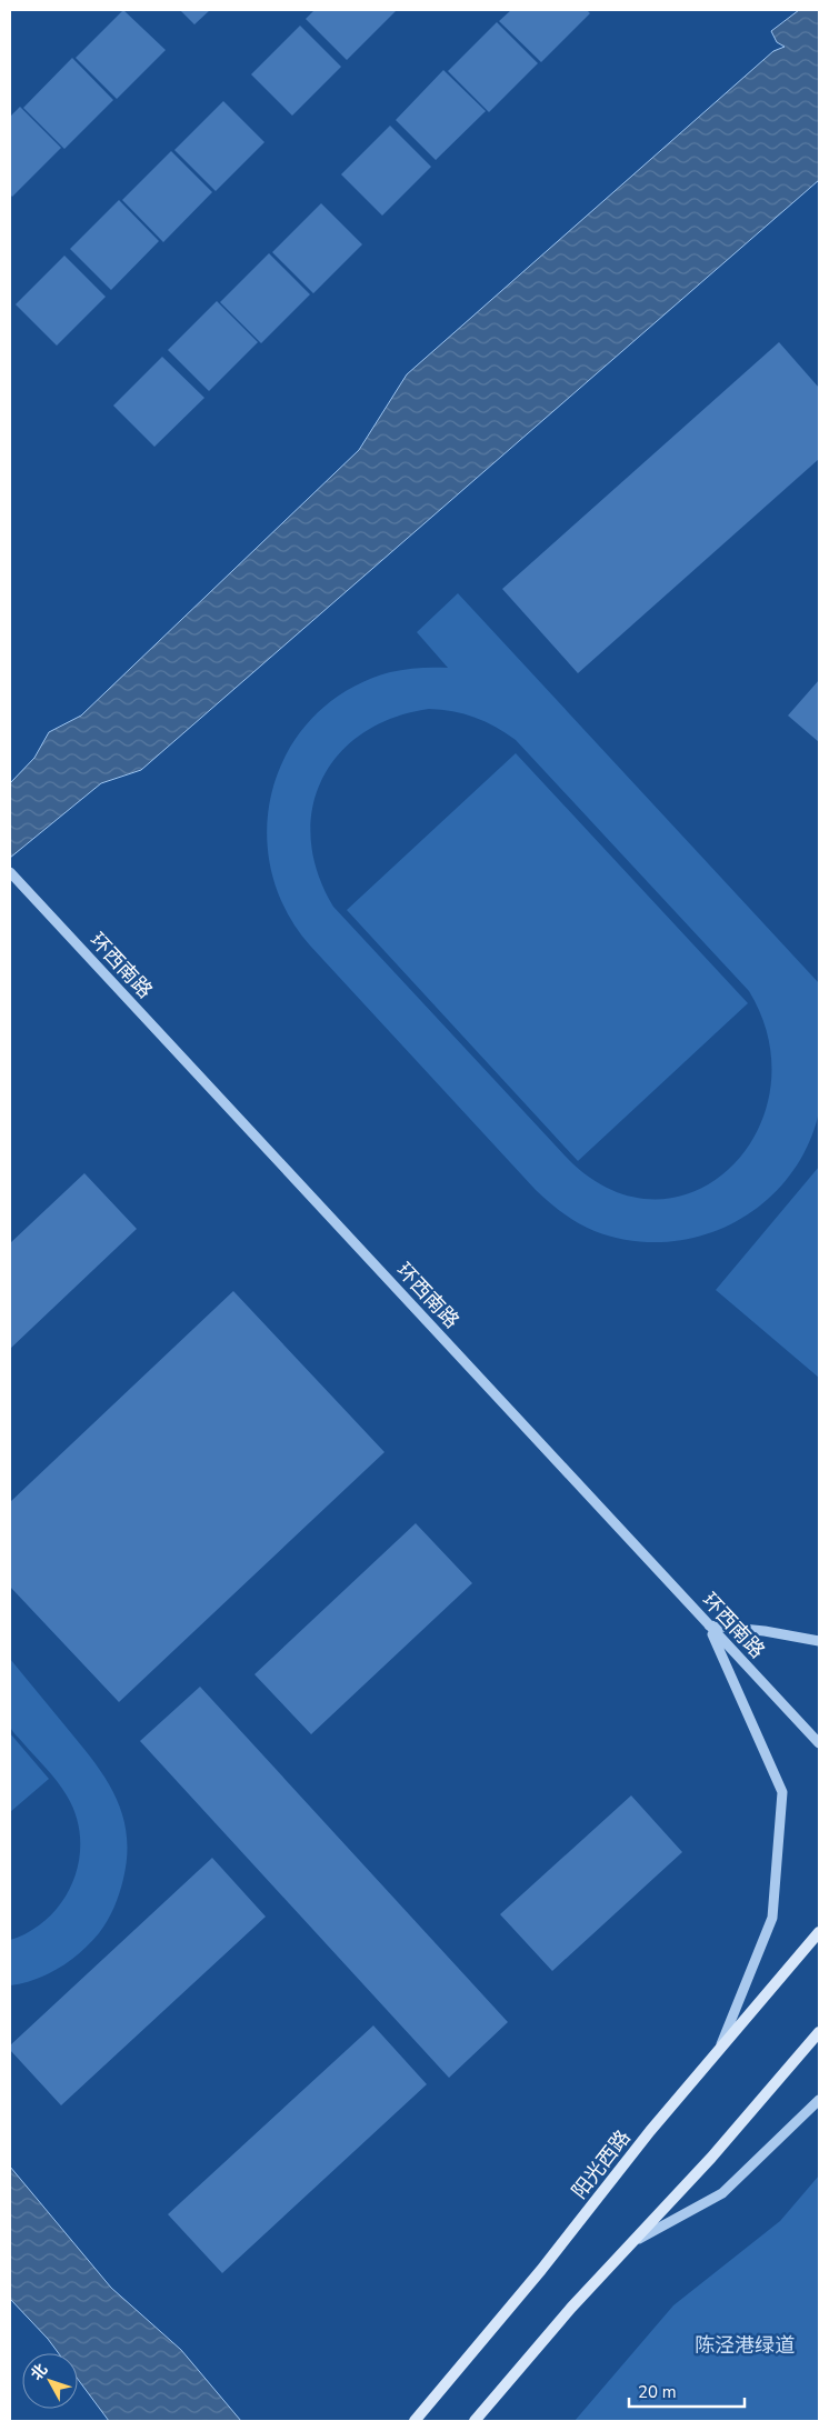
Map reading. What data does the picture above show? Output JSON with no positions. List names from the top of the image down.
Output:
{
  "streets": {
    "main road": ["阳光西路"],
    "street": ["环西南路"]
  },
  "parks": ["陈泾港绿道"],
  "scale_bar": "20 m",
  "north": "top left"
}
